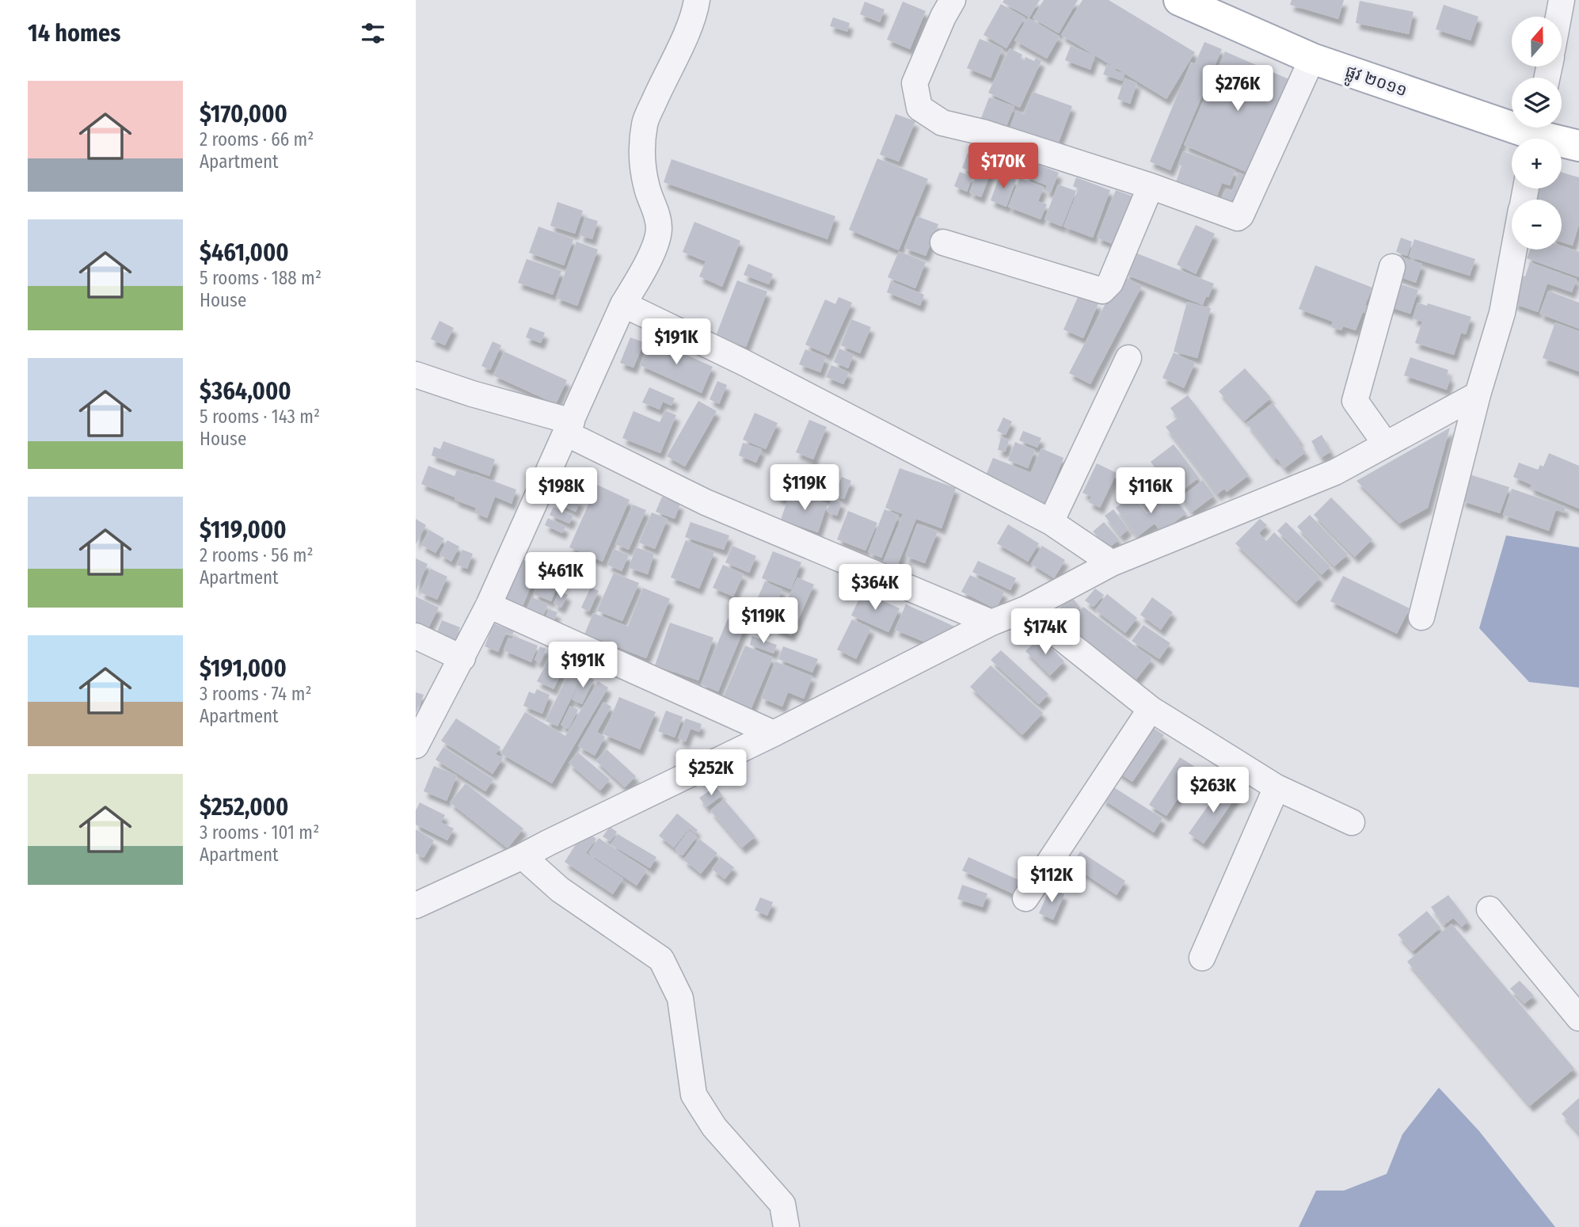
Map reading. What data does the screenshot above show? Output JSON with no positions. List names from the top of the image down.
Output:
{
  "streets": {
    "main road": ["ផ្លូវ ២០១១"]
  },
  "north": "top",
  "page": {
    "heading": "14 homes",
    "map_buttons": ["+", "−"],
    "price": [
      "$276K",
      "$170K",
      "$191K",
      "$119K",
      "$198K",
      "$116K",
      "$461K",
      "$364K",
      "$119K",
      "$174K",
      "$191K",
      "$252K",
      "$263K",
      "$112K"
    ],
    "list": [
      {
        "name": "$170,000",
        "note": "2 rooms · 66 m² · Apartment"
      },
      {
        "name": "$461,000",
        "note": "5 rooms · 188 m² · House"
      },
      {
        "name": "$364,000",
        "note": "5 rooms · 143 m² · House"
      },
      {
        "name": "$119,000",
        "note": "2 rooms · 56 m² · Apartment"
      },
      {
        "name": "$191,000",
        "note": "3 rooms · 74 m² · Apartment"
      },
      {
        "name": "$252,000",
        "note": "3 rooms · 101 m² · Apartment"
      }
    ]
  }
}
